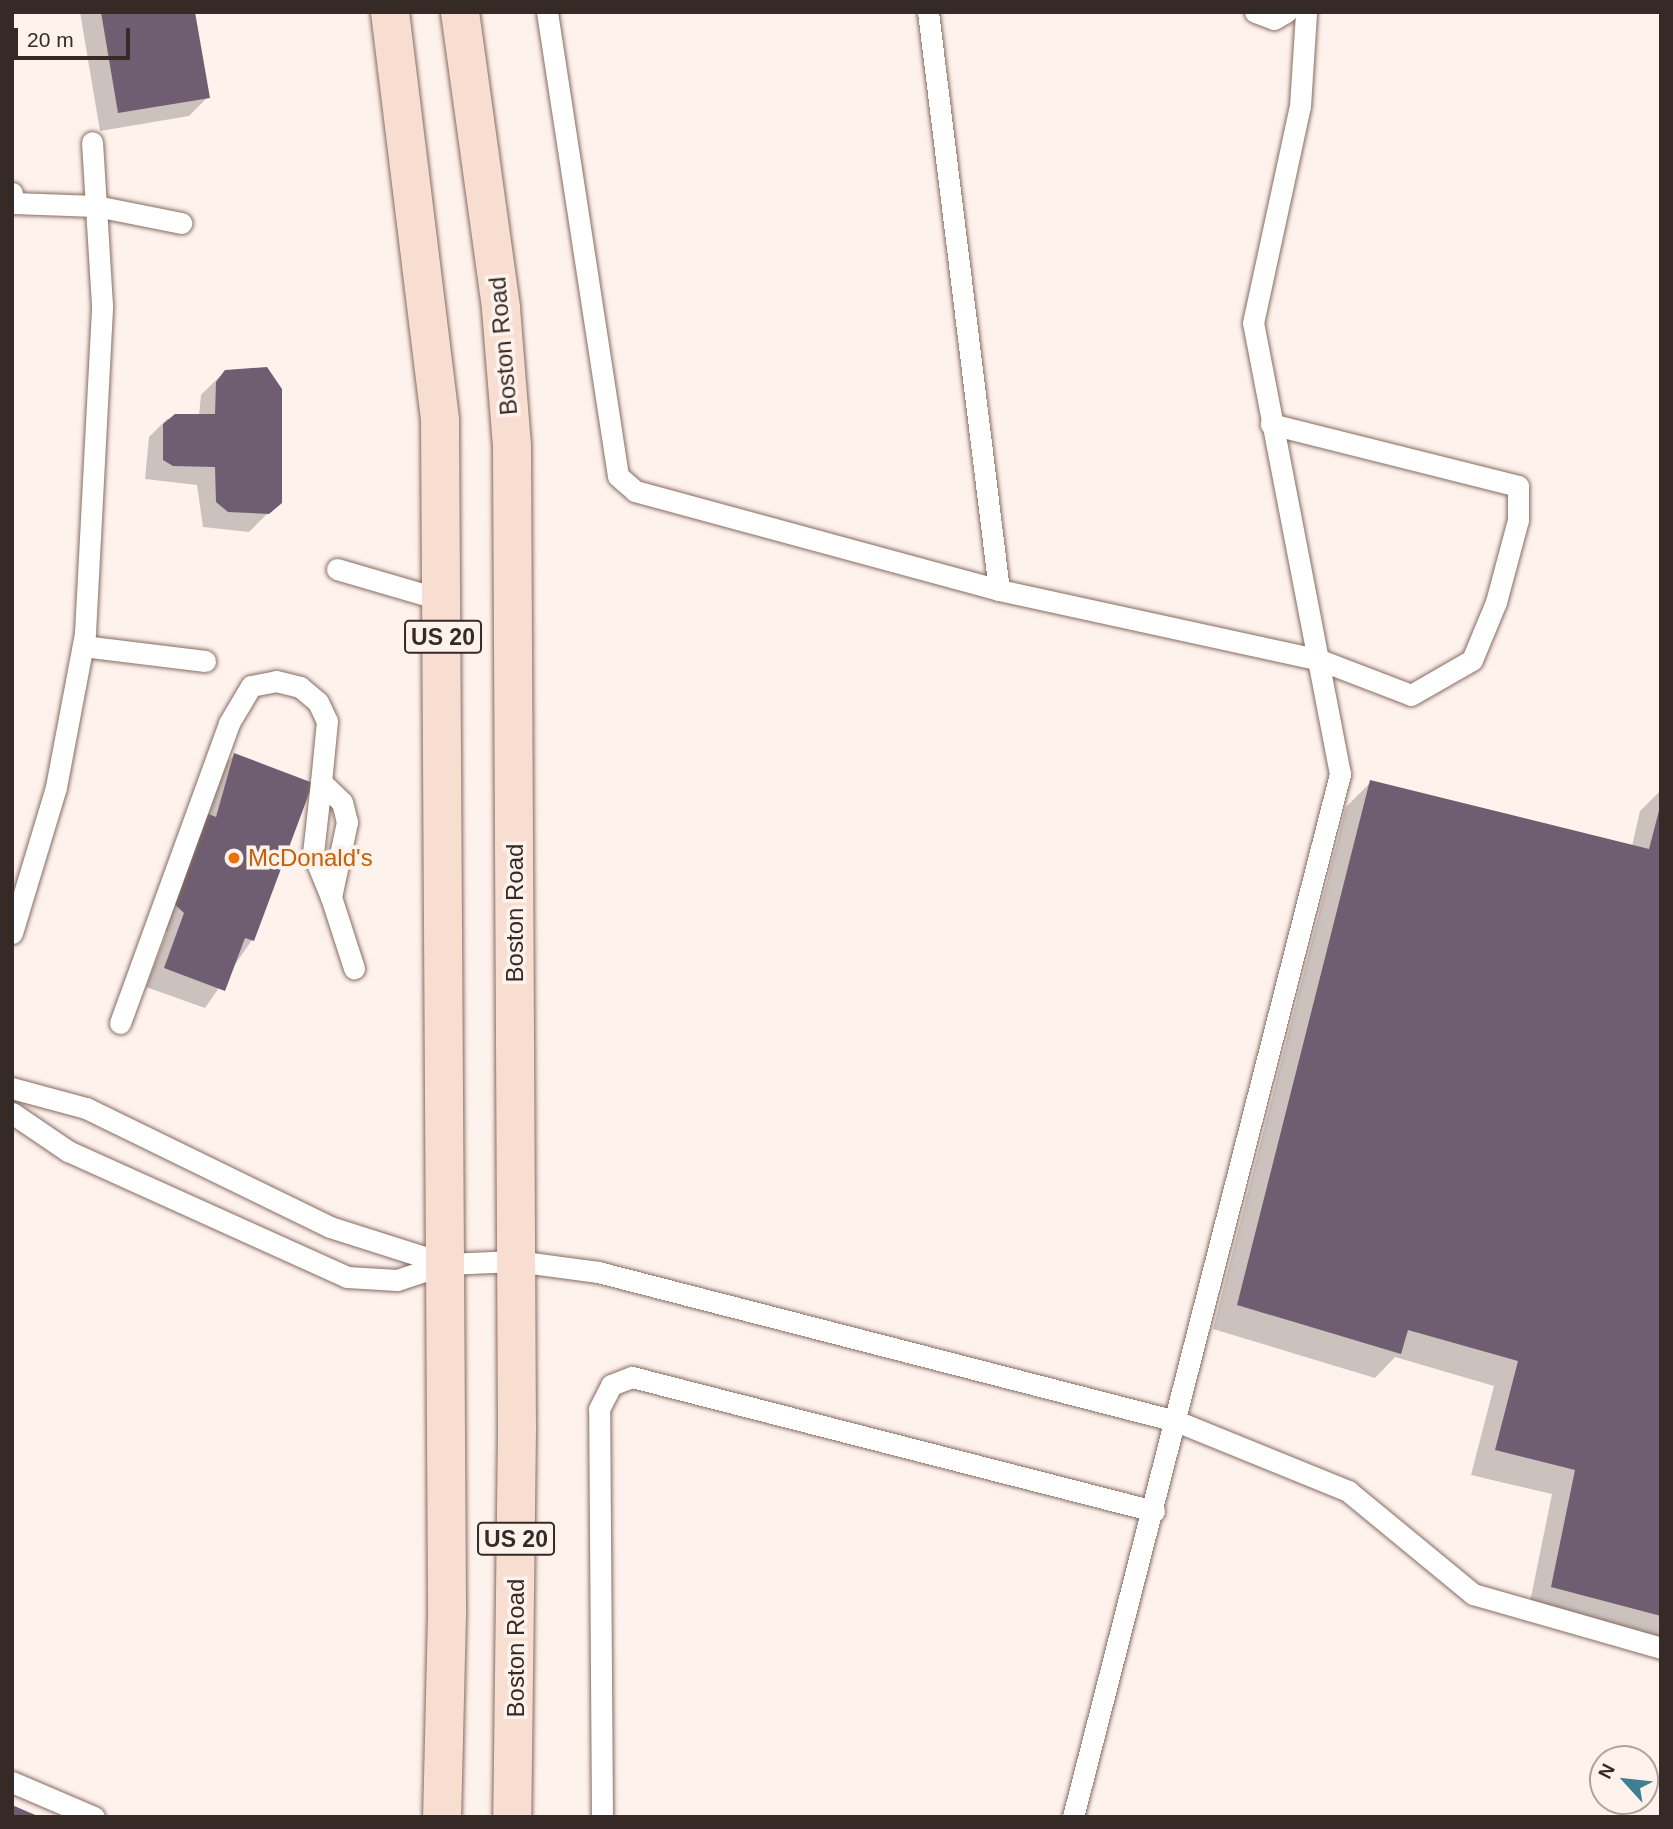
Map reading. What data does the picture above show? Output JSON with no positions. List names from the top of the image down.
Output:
{
  "streets": {
    "main road": ["Boston Road", "US 20"]
  },
  "places": ["McDonald's"],
  "scale_bar": "20 m",
  "north": "top left"
}
